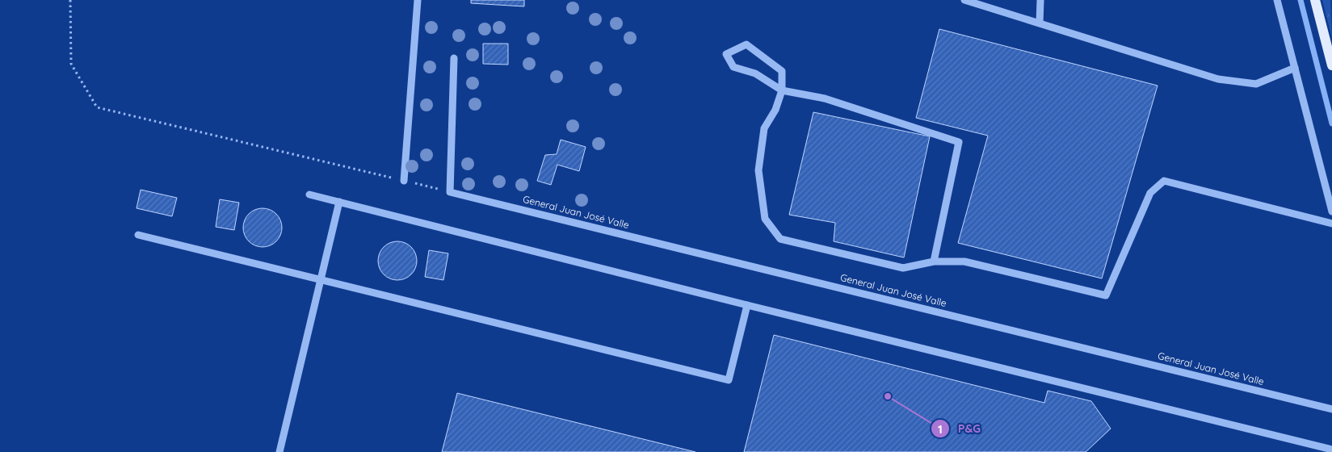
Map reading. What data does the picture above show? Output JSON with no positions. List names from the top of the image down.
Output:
{
  "streets": {
    "street": ["General Juan José Valle"]
  },
  "places": ["P&G"]
}
